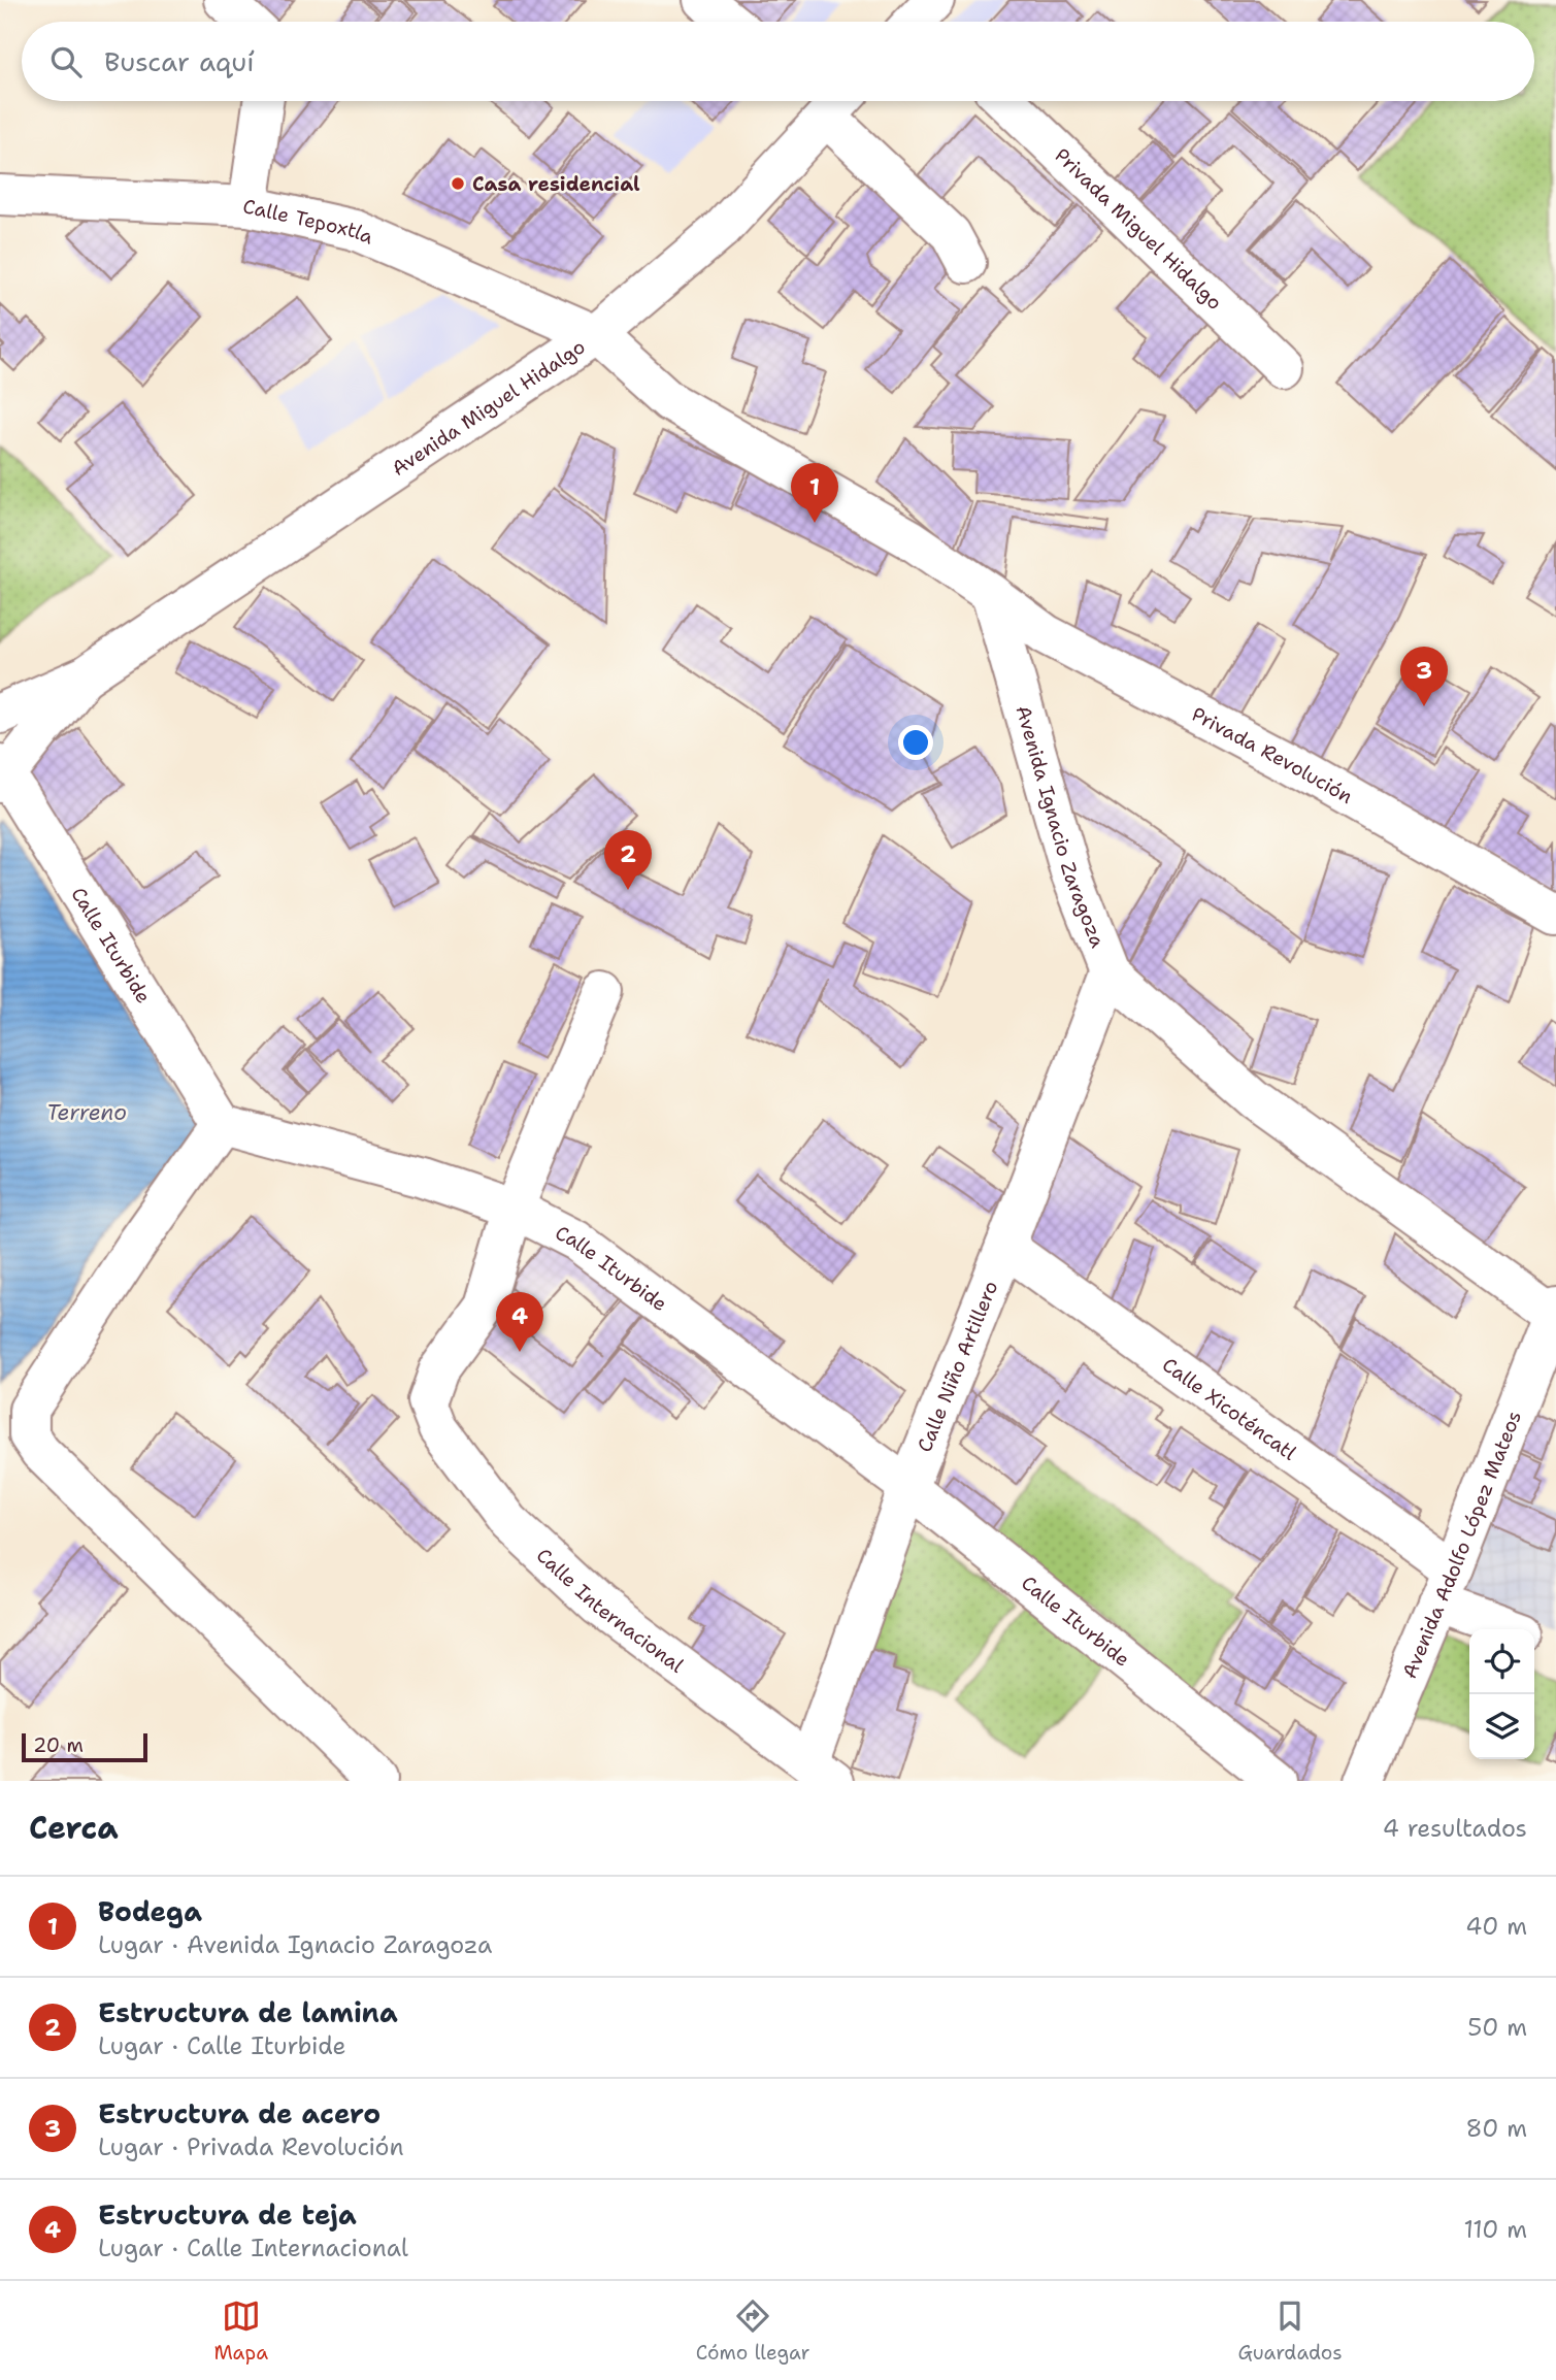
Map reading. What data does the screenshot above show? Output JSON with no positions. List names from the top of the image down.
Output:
{
  "streets": {
    "street": [
      "Calle Tepoxtla",
      "Privada Miguel Hidalgo",
      "Avenida Miguel Hidalgo",
      "Privada Revolución",
      "Avenida Ignacio Zaragoza",
      "Calle Iturbide",
      "Calle Niño Artillero",
      "Calle Xicoténcatl",
      "Avenida Adolfo López Mateos",
      "Calle Internacional"
    ]
  },
  "crossings": [
    ["Calle Tepoxtla", "Avenida Miguel Hidalgo"],
    ["Avenida Miguel Hidalgo", "Calle Iturbide"],
    ["Privada Revolución", "Avenida Ignacio Zaragoza"],
    ["Avenida Ignacio Zaragoza", "Calle Niño Artillero"],
    ["Avenida Ignacio Zaragoza", "Avenida Adolfo López Mateos"],
    ["Calle Iturbide", "Calle Niño Artillero"],
    ["Calle Iturbide", "Calle Internacional"],
    ["Calle Niño Artillero", "Calle Xicoténcatl"],
    ["Calle Niño Artillero", "Calle Internacional"],
    ["Calle Xicoténcatl", "Avenida Adolfo López Mateos"]
  ],
  "water": ["Terreno"],
  "places": ["Casa residencial"],
  "scale_bar": "20 m",
  "page": {
    "search": "Buscar aquí",
    "pins": [
      "1",
      "3",
      "2",
      "4"
    ],
    "scale": "20 m",
    "heading": ["Cerca", "4 resultados"],
    "list": [
      {
        "mark": "1",
        "name": "Bodega",
        "note": "Lugar · Avenida Ignacio Zaragoza",
        "value": "40 m"
      },
      {
        "mark": "2",
        "name": "Estructura de lamina",
        "note": "Lugar · Calle Iturbide",
        "value": "50 m"
      },
      {
        "mark": "3",
        "name": "Estructura de acero",
        "note": "Lugar · Privada Revolución",
        "value": "80 m"
      },
      {
        "mark": "4",
        "name": "Estructura de teja",
        "note": "Lugar · Calle Internacional",
        "value": "110 m"
      }
    ],
    "nav": ["Mapa", "Cómo llegar", "Guardados"]
  }
}
